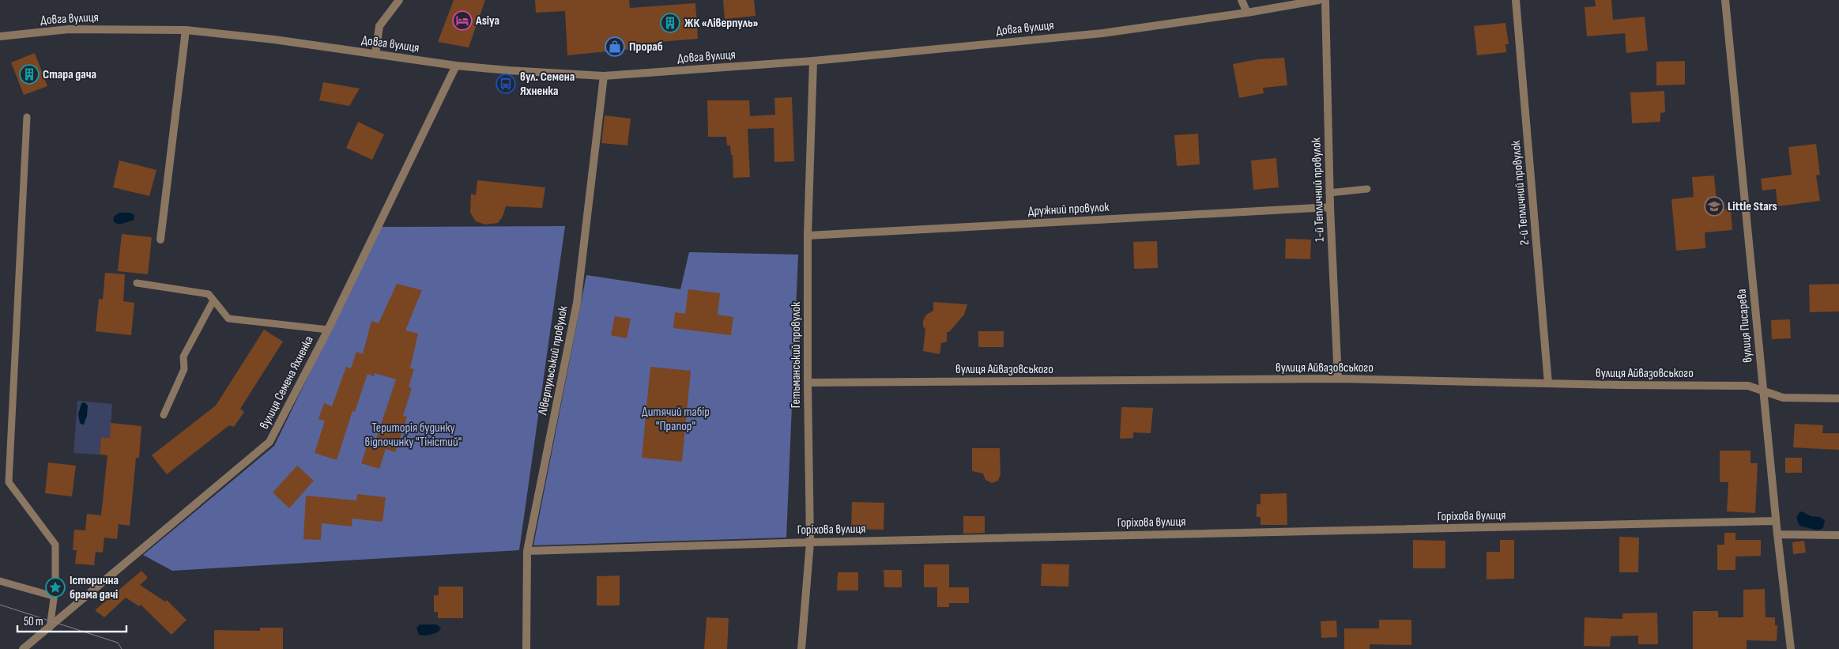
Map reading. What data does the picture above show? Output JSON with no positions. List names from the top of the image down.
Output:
{
  "streets": {
    "street": [
      "Довга вулиця",
      "1-й Тепличний провулок",
      "2-й Тепличний провулок",
      "Дружний провулок",
      "вулиця Писарева",
      "Гетьманський провулок",
      "Ліверпульський провулок",
      "вулиця Айвазовського",
      "вулиця Семена Яхненка",
      "Горіхова вулиця"
    ]
  },
  "crossings": [
    ["Довга вулиця", "Гетьманський провулок"],
    ["Довга вулиця", "Ліверпульський провулок"],
    ["Довга вулиця", "вулиця Семена Яхненка"],
    ["1-й Тепличний провулок", "Дружний провулок"],
    ["1-й Тепличний провулок", "вулиця Айвазовського"],
    ["2-й Тепличний провулок", "вулиця Айвазовського"],
    ["Дружний провулок", "Гетьманський провулок"],
    ["вулиця Писарева", "вулиця Айвазовського"],
    ["вулиця Писарева", "Горіхова вулиця"],
    ["Гетьманський провулок", "вулиця Айвазовського"],
    ["Гетьманський провулок", "Горіхова вулиця"],
    ["Ліверпульський провулок", "Горіхова вулиця"]
  ],
  "parks": ["Дитячий табір \"Прапор\"", "Територія будинку відпочинку \"Тіністий\""],
  "places": {
    "hotel": ["Asiya"],
    "building": ["ЖК «Ліверпуль»", "Стара дача"],
    "shop": ["Прораб"],
    "bus stop": ["вул. Семена Яхненка"],
    "school or university": ["Little Stars"],
    "place": ["Історична брама дачі"]
  },
  "scale_bar": "50 m"
}
